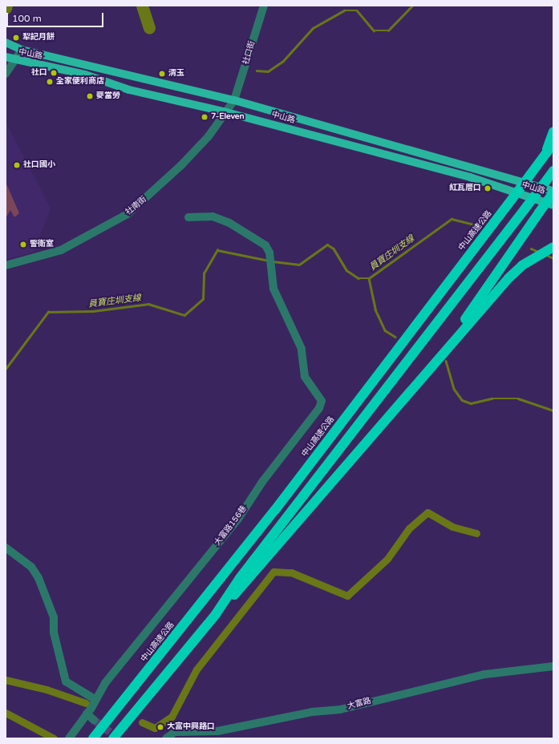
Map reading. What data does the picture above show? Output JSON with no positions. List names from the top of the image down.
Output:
{
  "streets": {
    "highway": ["中山高速公路"],
    "main road": ["中山路"],
    "street": [
      "社口街",
      "社南街",
      "大富路156巷",
      "大富路"
    ]
  },
  "crossings": [
    ["社口街", "中山路"],
    ["社口街", "社南街"],
    ["中山路", "社南街"]
  ],
  "water": ["員寶庄圳支線"],
  "places": [
    "犁記月餅",
    "社口",
    "清玉",
    "全家便利商店",
    "麥當勞",
    "7-Eleven",
    "社口國小",
    "紅瓦厝口",
    "警衛室",
    "大富中興路口"
  ],
  "scale_bar": "100 m"
}
